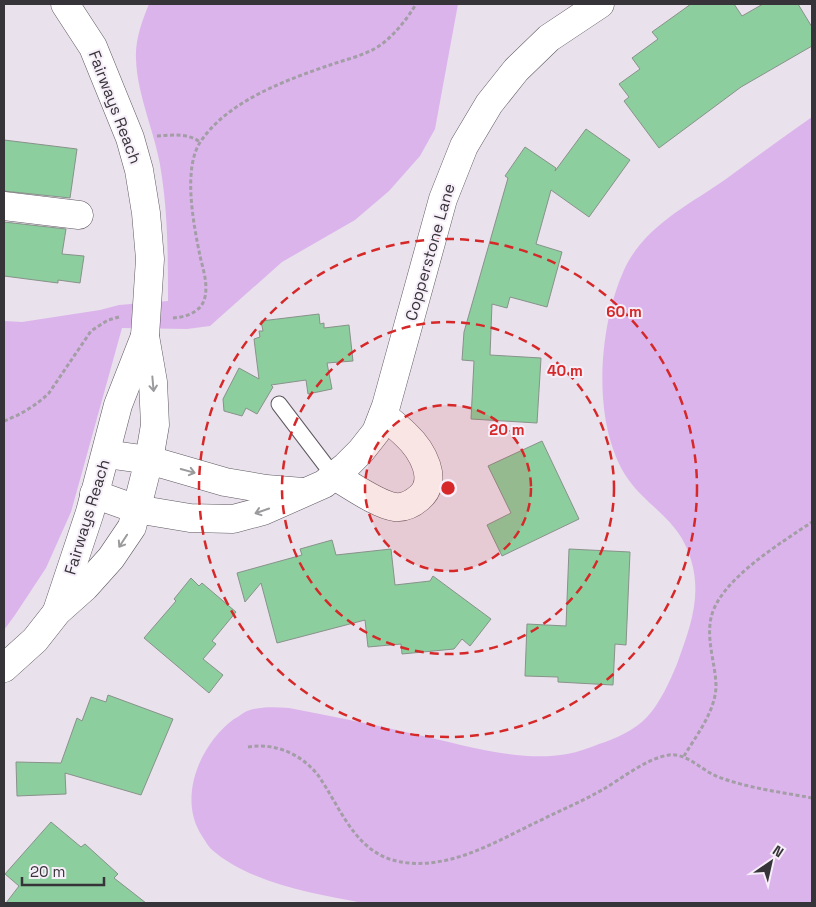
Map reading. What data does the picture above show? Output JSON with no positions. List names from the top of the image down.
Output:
{
  "streets": {
    "street": ["Fairways Reach", "Copperstone Lane"]
  },
  "crossings": [
    ["Fairways Reach", "Copperstone Lane"]
  ],
  "scale_bar": "20 m",
  "north": "top right",
  "rings": ["60 m", "40 m", "20 m"]
}
